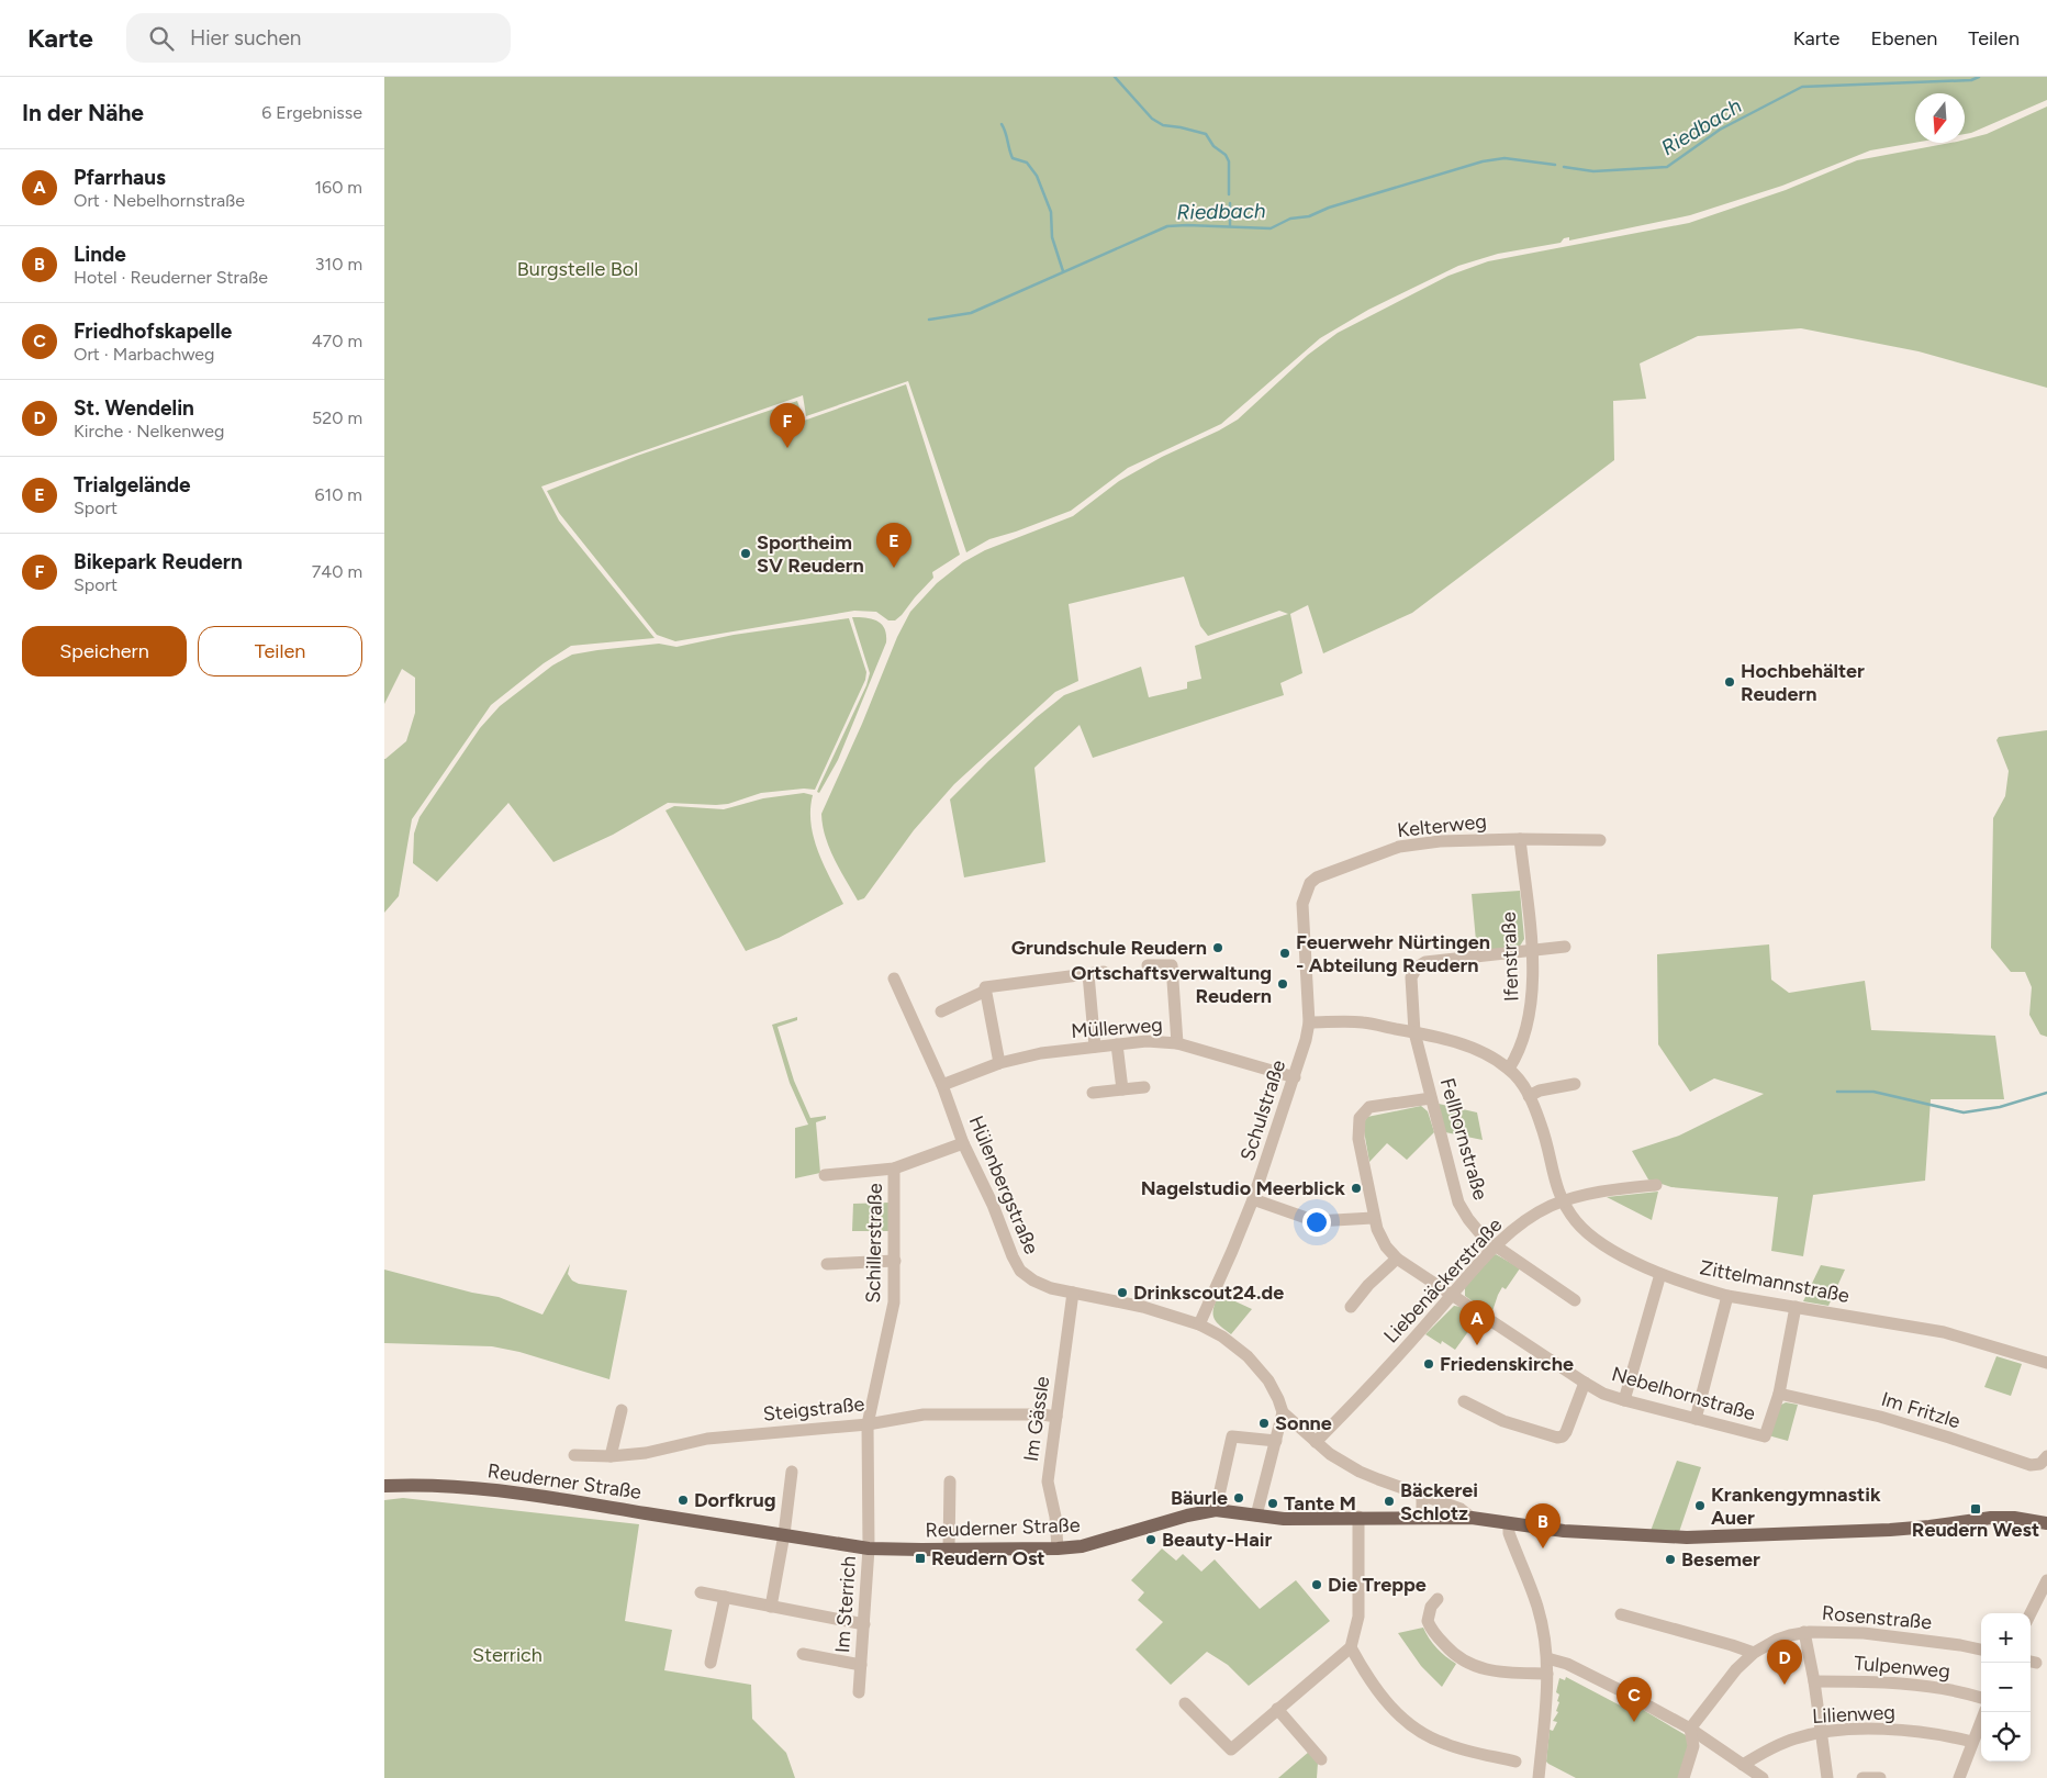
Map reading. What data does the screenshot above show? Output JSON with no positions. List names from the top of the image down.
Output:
{
  "streets": {
    "main road": ["Reuderner Straße"],
    "street": [
      "Kelterweg",
      "Ifenstraße",
      "Müllerweg",
      "Schulstraße",
      "Fellhornstraße",
      "Hülenbergstraße",
      "Schillerstraße",
      "Liebenäckerstraße",
      "Zittelmannstraße",
      "Nebelhornstraße",
      "Steigstraße",
      "Im Fritzle",
      "Im Gässle",
      "Im Sterrich",
      "Rosenstraße",
      "Tulpenweg",
      "Lilienweg"
    ]
  },
  "crossings": [
    ["Kelterweg", "Ifenstraße"],
    ["Kelterweg", "Schulstraße"],
    ["Ifenstraße", "Fellhornstraße"],
    ["Ifenstraße", "Zittelmannstraße"],
    ["Müllerweg", "Schulstraße"],
    ["Müllerweg", "Hülenbergstraße"],
    ["Schulstraße", "Hülenbergstraße"],
    ["Schulstraße", "Zittelmannstraße"],
    ["Fellhornstraße", "Liebenäckerstraße"],
    ["Fellhornstraße", "Zittelmannstraße"],
    ["Hülenbergstraße", "Liebenäckerstraße"],
    ["Hülenbergstraße", "Im Gässle"],
    ["Hülenbergstraße", "Reuderner Straße"],
    ["Schillerstraße", "Steigstraße"],
    ["Schillerstraße", "Reuderner Straße"],
    ["Schillerstraße", "Im Sterrich"],
    ["Liebenäckerstraße", "Zittelmannstraße"],
    ["Liebenäckerstraße", "Nebelhornstraße"],
    ["Zittelmannstraße", "Nebelhornstraße"],
    ["Nebelhornstraße", "Im Fritzle"],
    ["Steigstraße", "Im Gässle"],
    ["Im Gässle", "Reuderner Straße"],
    ["Reuderner Straße", "Im Sterrich"]
  ],
  "water": ["Riedbach"],
  "parks": ["Burgstelle Bol", "Sterrich"],
  "places": {
    "other": [
      "Sportheim SV Reudern",
      "Hochbehälter Reudern",
      "Grundschule Reudern",
      "Feuerwehr Nürtingen - Abteilung Reudern",
      "Ortschaftsverwaltung Reudern",
      "Nagelstudio Meerblick",
      "Drinkscout24.de",
      "Friedenskirche",
      "Sonne",
      "Bäurle",
      "Dorfkrug",
      "Bäckerei Schlotz",
      "Tante M",
      "Krankengymnastik Auer",
      "Beauty-Hair",
      "Besemer",
      "Die Treppe"
    ],
    "transit": ["Reudern West", "Reudern Ost"]
  },
  "north": "bottom",
  "page": {
    "header": "Karte",
    "search": "Hier suchen",
    "nav": ["Karte", "Ebenen", "Teilen"],
    "heading": ["In der Nähe", "6 Ergebnisse"],
    "list": [
      {
        "mark": "A",
        "name": "Pfarrhaus",
        "note": "Ort · Nebelhornstraße",
        "value": "160 m"
      },
      {
        "mark": "B",
        "name": "Linde",
        "note": "Hotel · Reuderner Straße",
        "value": "310 m"
      },
      {
        "mark": "C",
        "name": "Friedhofskapelle",
        "note": "Ort · Marbachweg",
        "value": "470 m"
      },
      {
        "mark": "D",
        "name": "St. Wendelin",
        "note": "Kirche · Nelkenweg",
        "value": "520 m"
      },
      {
        "mark": "E",
        "name": "Trialgelände",
        "note": "Sport",
        "value": "610 m"
      },
      {
        "mark": "F",
        "name": "Bikepark Reudern",
        "note": "Sport",
        "value": "740 m"
      }
    ],
    "pins": [
      "F",
      "E",
      "A",
      "B",
      "D",
      "C"
    ],
    "buttons": ["Speichern", "Teilen"],
    "map_buttons": ["+", "−"]
  }
}
